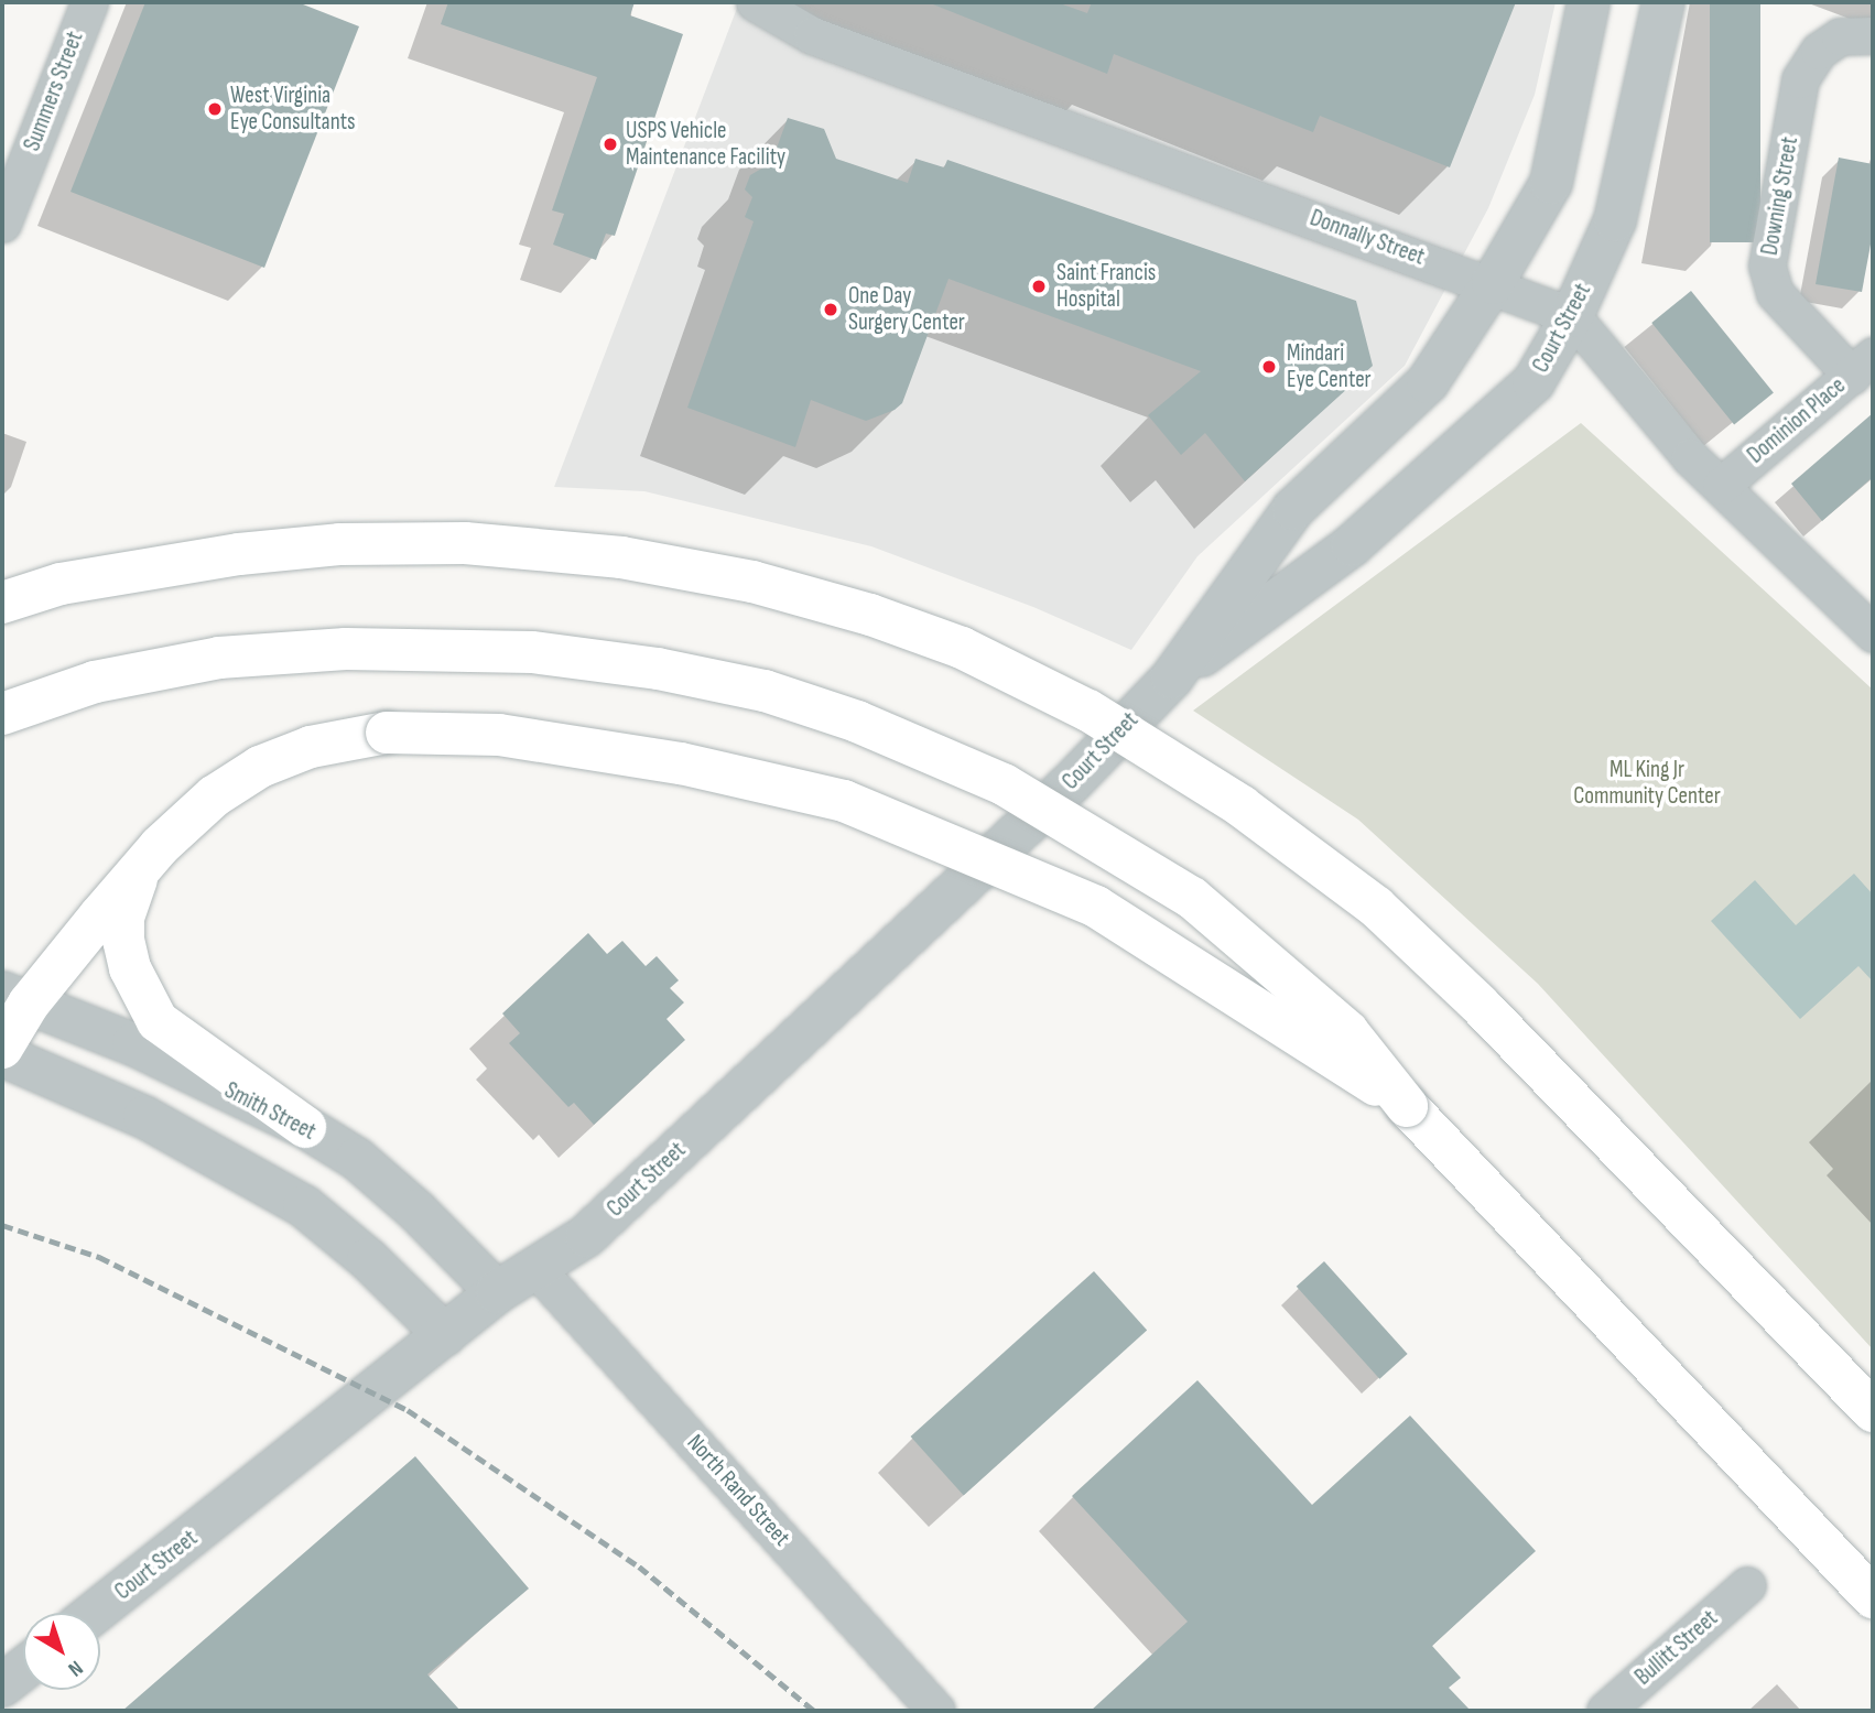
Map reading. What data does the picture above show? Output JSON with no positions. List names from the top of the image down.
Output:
{
  "streets": {
    "street": [
      "Summers Street",
      "Downing Street",
      "Donnally Street",
      "Court Street",
      "Dominion Place",
      "Smith Street",
      "North Rand Street",
      "Bullitt Street"
    ]
  },
  "crossings": [
    ["Downing Street", "Dominion Place"],
    ["Donnally Street", "Court Street"],
    ["Donnally Street", "Dominion Place"],
    ["Court Street", "Smith Street"],
    ["Court Street", "North Rand Street"]
  ],
  "parks": ["ML King Jr Community Center"],
  "places": [
    "West Virginia Eye Consultants",
    "USPS Vehicle Maintenance Facility",
    "Saint Francis Hospital",
    "One Day Surgery Center",
    "Mindari Eye Center"
  ],
  "north": "bottom right"
}
